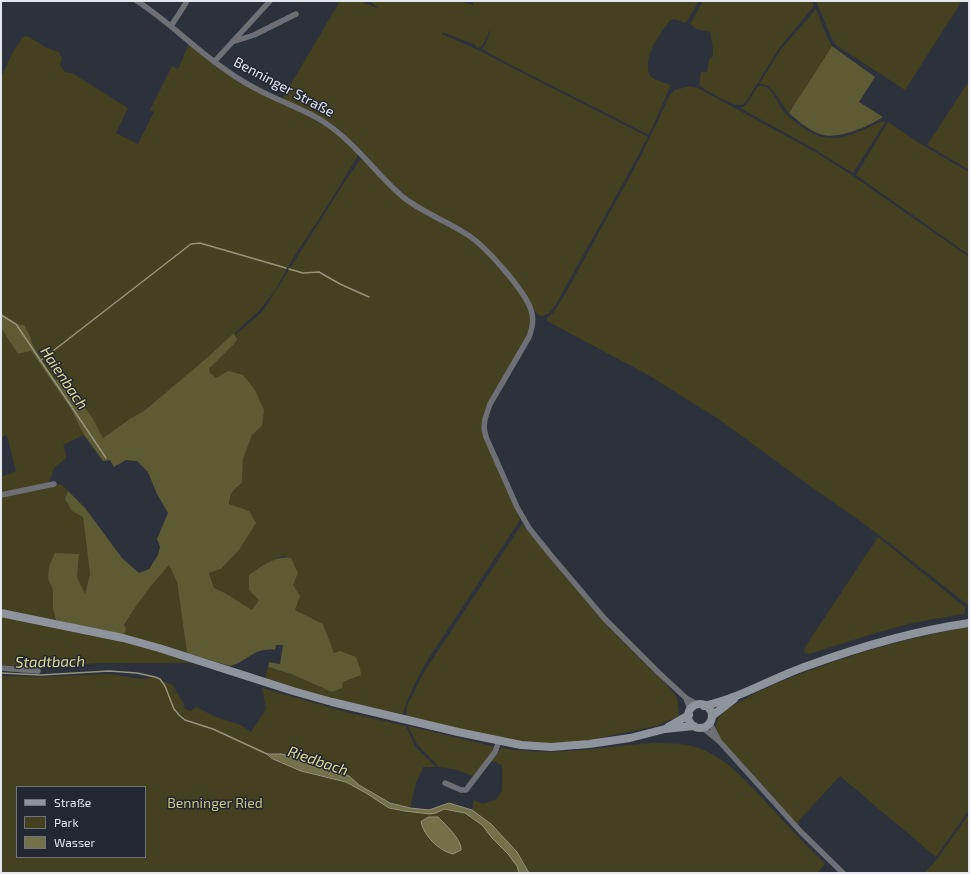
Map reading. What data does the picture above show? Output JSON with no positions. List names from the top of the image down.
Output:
{
  "streets": {
    "street": ["Benninger Straße"]
  },
  "water": ["Haienbach", "Stadtbach", "Riedbach"],
  "parks": ["Benninger Ried"],
  "legend": ["Straße", "Park", "Wasser"]
}
